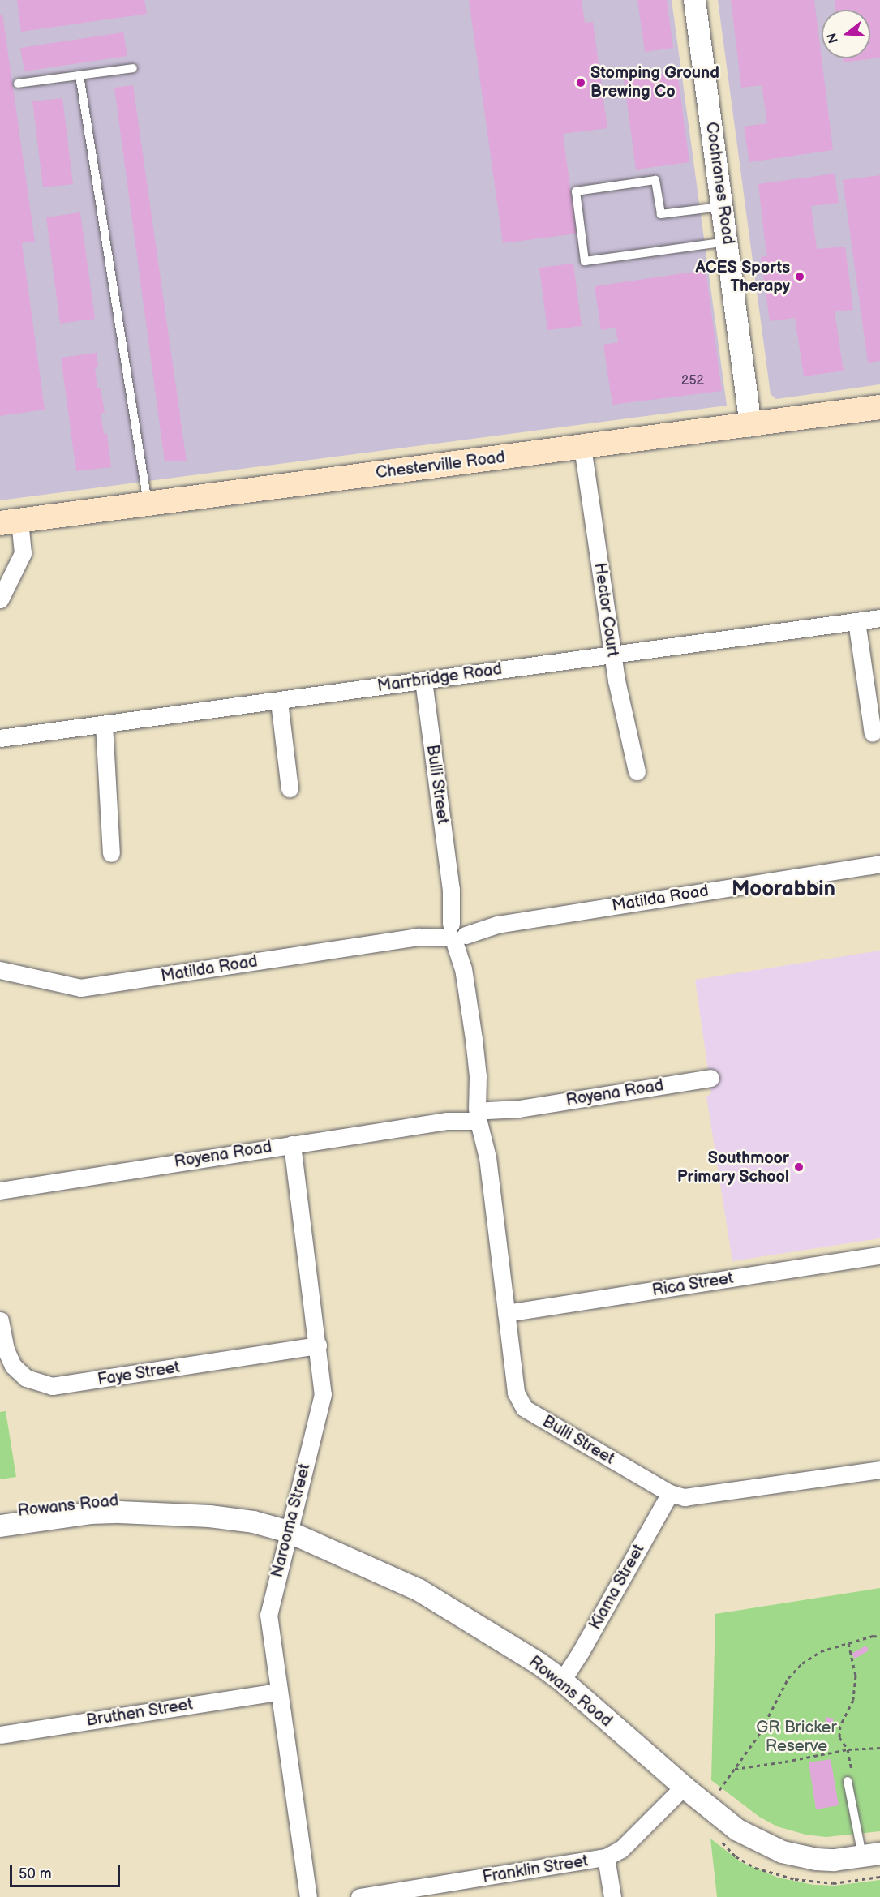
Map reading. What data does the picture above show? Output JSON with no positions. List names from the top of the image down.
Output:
{
  "streets": {
    "main road": ["Chesterville Road"],
    "street": [
      "Cochranes Road",
      "Hector Court",
      "Marrbridge Road",
      "Bulli Street",
      "Matilda Road",
      "Royena Road",
      "Rica Street",
      "Faye Street",
      "Rowans Road",
      "Narooma Street",
      "Kiama Street",
      "Bruthen Street",
      "Franklin Street"
    ]
  },
  "crossings": [
    ["Cochranes Road", "Chesterville Road"],
    ["Chesterville Road", "Hector Court"],
    ["Hector Court", "Marrbridge Road"],
    ["Marrbridge Road", "Bulli Street"],
    ["Bulli Street", "Matilda Road"],
    ["Bulli Street", "Royena Road"],
    ["Bulli Street", "Rica Street"],
    ["Bulli Street", "Kiama Street"],
    ["Royena Road", "Narooma Street"],
    ["Faye Street", "Narooma Street"],
    ["Rowans Road", "Narooma Street"],
    ["Rowans Road", "Kiama Street"],
    ["Rowans Road", "Franklin Street"],
    ["Narooma Street", "Bruthen Street"]
  ],
  "districts": ["Moorabbin"],
  "parks": ["GR Bricker Reserve"],
  "places": ["Stomping Ground Brewing Co", "ACES Sports Therapy", "Southmoor Primary School"],
  "house_numbers": ["252"],
  "scale_bar": "50 m",
  "north": "left"
}
